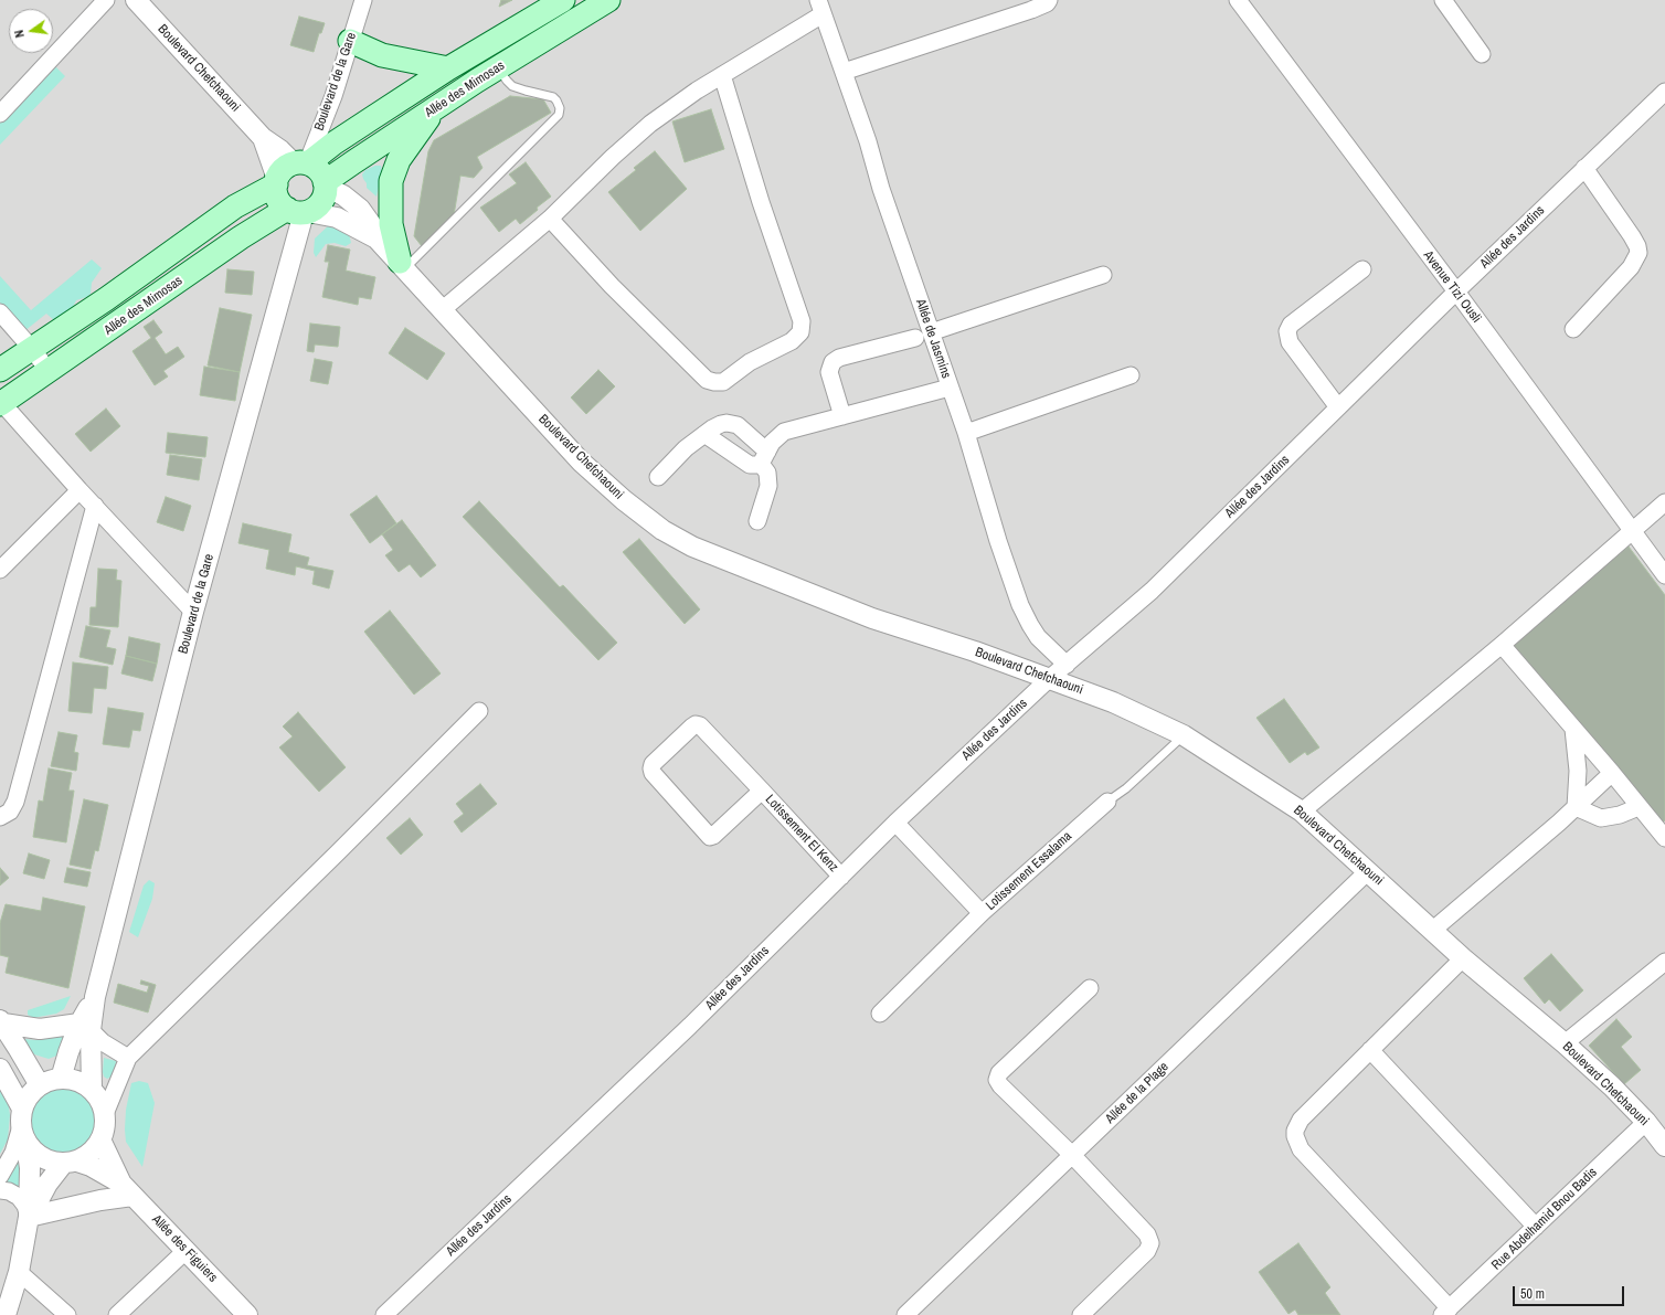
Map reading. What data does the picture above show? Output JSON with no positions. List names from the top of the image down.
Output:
{
  "streets": {
    "main road": ["Allée des Mimosas"],
    "street": [
      "Boulevard Chefchaouni",
      "Boulevard de la Gare",
      "Allée des Jardins",
      "Avenue Tizi Ousli",
      "Allée de Jasmins",
      "Lotissement El Kenz",
      "Lotissement Essalama",
      "Allée de la Plage",
      "Rue Abdelhamid Bnou Badis",
      "Allée des Figuiers"
    ]
  },
  "crossings": [
    ["Boulevard Chefchaouni", "Boulevard de la Gare"],
    ["Boulevard Chefchaouni", "Allée des Mimosas"],
    ["Boulevard Chefchaouni", "Allée des Jardins"],
    ["Boulevard Chefchaouni", "Lotissement Essalama"],
    ["Boulevard Chefchaouni", "Allée de la Plage"],
    ["Boulevard Chefchaouni", "Rue Abdelhamid Bnou Badis"],
    ["Boulevard de la Gare", "Allée des Mimosas"],
    ["Boulevard de la Gare", "Allée des Figuiers"],
    ["Allée des Jardins", "Avenue Tizi Ousli"],
    ["Allée des Jardins", "Allée de Jasmins"],
    ["Allée des Jardins", "Lotissement El Kenz"]
  ],
  "scale_bar": "50 m",
  "north": "left"
}
